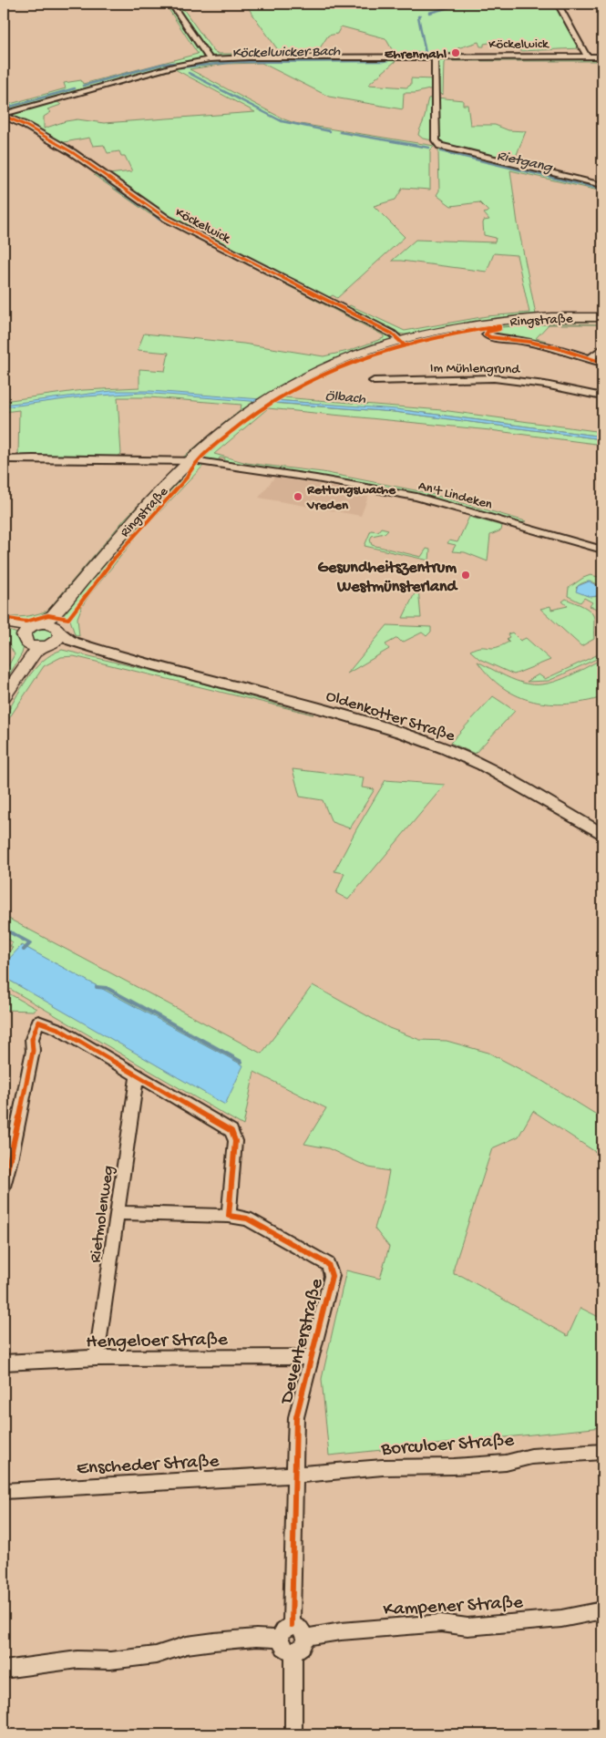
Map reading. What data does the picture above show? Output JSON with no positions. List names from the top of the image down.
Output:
{
  "streets": {
    "main road": ["Ringstraße"],
    "street": [
      "Köckelwick",
      "Im Mühlengrund",
      "An't Lindeken",
      "Oldenkotter Straße",
      "Rietmolenweg",
      "Hengeloer Straße",
      "Deventerstraße",
      "Borculoer Straße",
      "Enscheder Straße",
      "Kampener Straße"
    ]
  },
  "crossings": [
    ["Köckelwick", "Ringstraße"],
    ["Ringstraße", "An't Lindeken"],
    ["Ringstraße", "Oldenkotter Straße"],
    ["Rietmolenweg", "Hengeloer Straße"],
    ["Rietmolenweg", "Deventerstraße"],
    ["Hengeloer Straße", "Deventerstraße"],
    ["Deventerstraße", "Borculoer Straße"],
    ["Deventerstraße", "Enscheder Straße"],
    ["Deventerstraße", "Kampener Straße"],
    ["Borculoer Straße", "Enscheder Straße"]
  ],
  "water": ["Köckelwicker Bach", "Rietgang", "Ölbach"],
  "places": ["Ehrenmahl", "Rettungswache Vreden", "Gesundheitszentrum Westmünsterland"]
}
